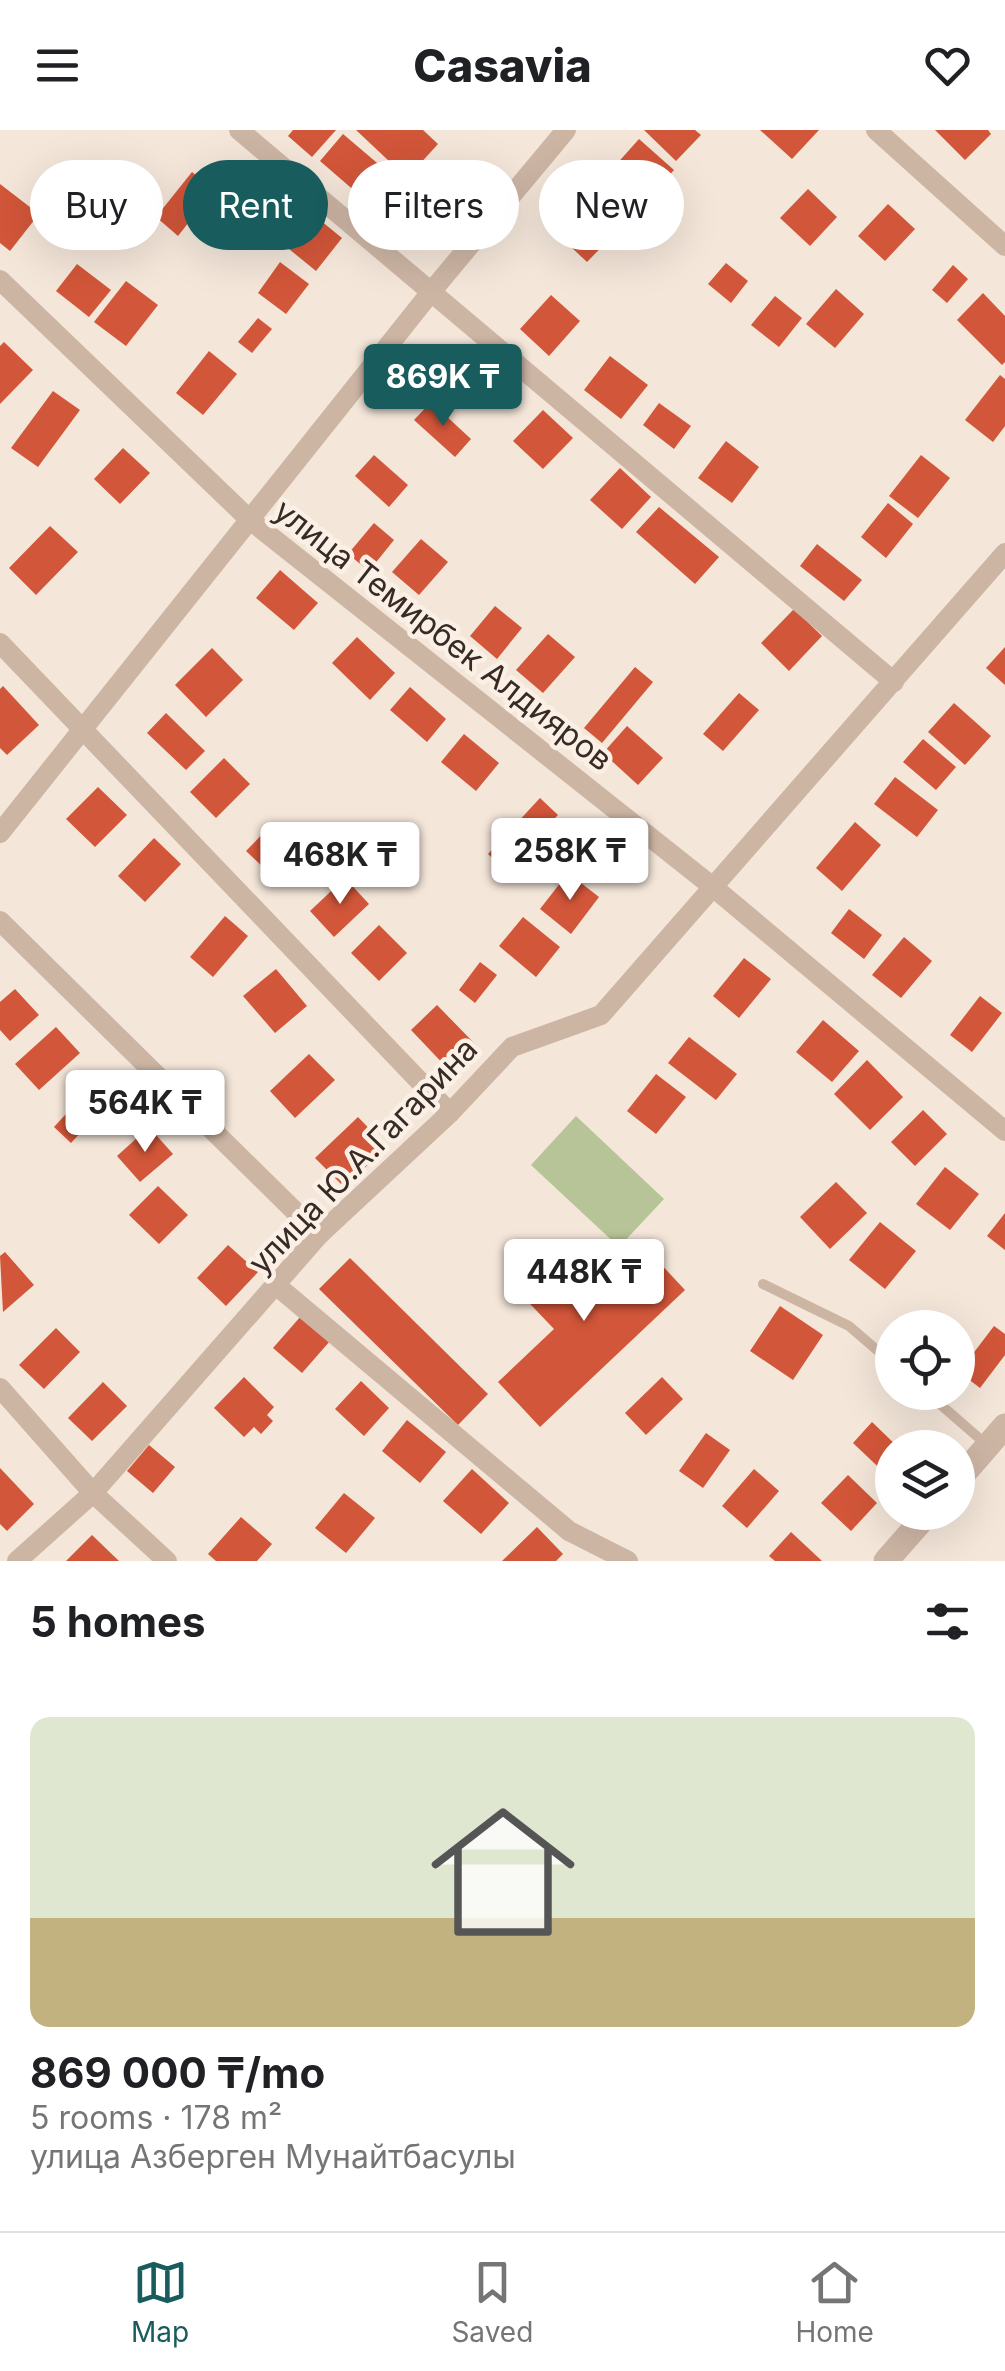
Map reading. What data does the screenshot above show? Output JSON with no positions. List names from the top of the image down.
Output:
{
  "streets": {
    "street": ["улица Темирбек Алдияров", "улица Ю.А.Гагарина"]
  },
  "crossings": [
    ["улица Темирбек Алдияров", "улица Ю.А.Гагарина"]
  ],
  "page": {
    "header": "Casavia",
    "chip": [
      "Buy",
      "Rent",
      "Filters",
      "New"
    ],
    "price": [
      "869K ₸",
      "258K ₸",
      "468K ₸",
      "564K ₸",
      "448K ₸"
    ],
    "heading": "5 homes",
    "list": [
      {
        "name": "869 000 ₸/mo",
        "note": "5 rooms · 178 m² · улица Азберген Мунайтбасулы"
      }
    ],
    "tabs": ["Map", "Saved", "Home"]
  }
}
